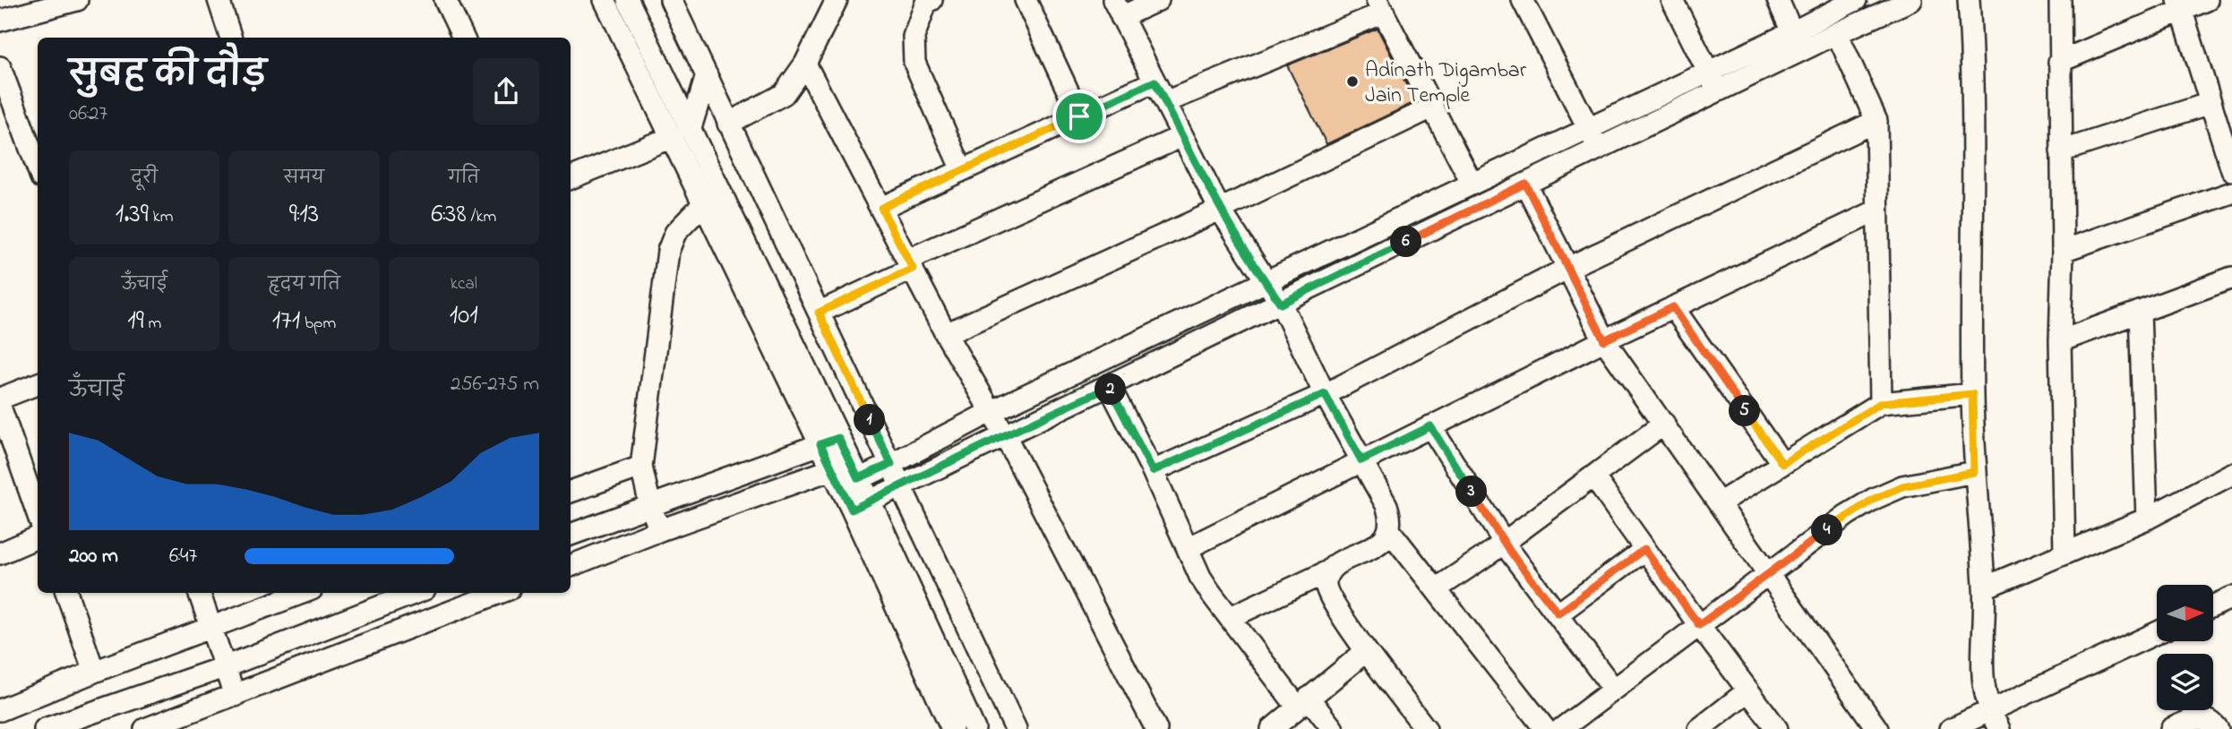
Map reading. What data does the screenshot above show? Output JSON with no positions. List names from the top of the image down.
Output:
{
  "places": ["Adinath Digambar Jain Temple"],
  "north": "right",
  "page": {
    "heading": ["सुबह की दौड़", "06:27"],
    "stats": [
      ["दूरी", "1.39 km"],
      ["समय", "9:13"],
      ["गति", "6:38 /km"],
      ["ऊँचाई", "19 m"],
      ["हृदय गति", "171 bpm"],
      ["kcal", "101"]
    ],
    "pins": [
      "6",
      "2",
      "5",
      "1",
      "3",
      "4"
    ],
    "chart": ["ऊँचाई", "256–275 m"],
    "list": [
      {
        "name": "200 m",
        "note": "6:47"
      }
    ]
  }
}
